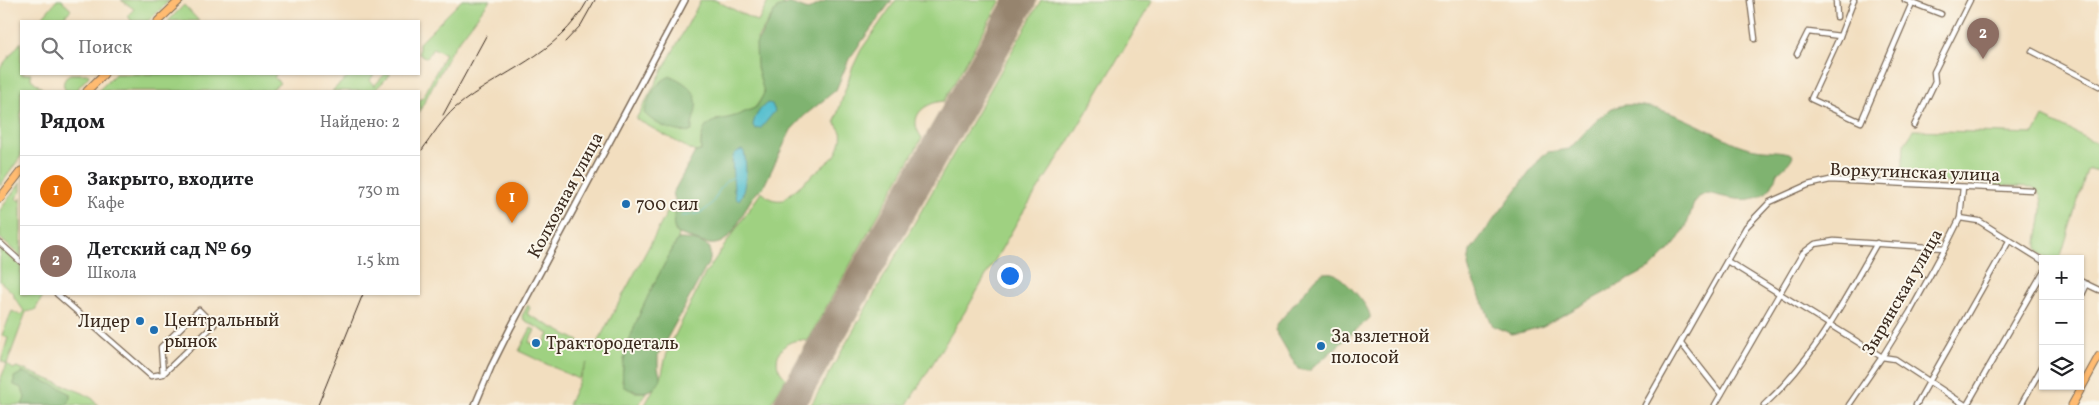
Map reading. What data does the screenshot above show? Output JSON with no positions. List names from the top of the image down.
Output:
{
  "streets": {
    "street": ["Воркутинская улица", "Колхозная улица", "Зырянская улица"]
  },
  "crossings": [
    ["Воркутинская улица", "Зырянская улица"]
  ],
  "places": [
    "700 сил",
    "Лидер",
    "Центральный рынок",
    "Трактородеталь",
    "За взлетной полосой"
  ],
  "page": {
    "pins": ["2", "1"],
    "search": "Поиск",
    "heading": ["Рядом", "Найдено: 2"],
    "list": [
      {
        "mark": "1",
        "name": "Закрыто, входите",
        "note": "Кафе",
        "value": "730 m"
      },
      {
        "mark": "2",
        "name": "Детский сад № 69",
        "note": "Школа",
        "value": "1.5 km"
      }
    ],
    "map_buttons": ["+", "−"]
  }
}
